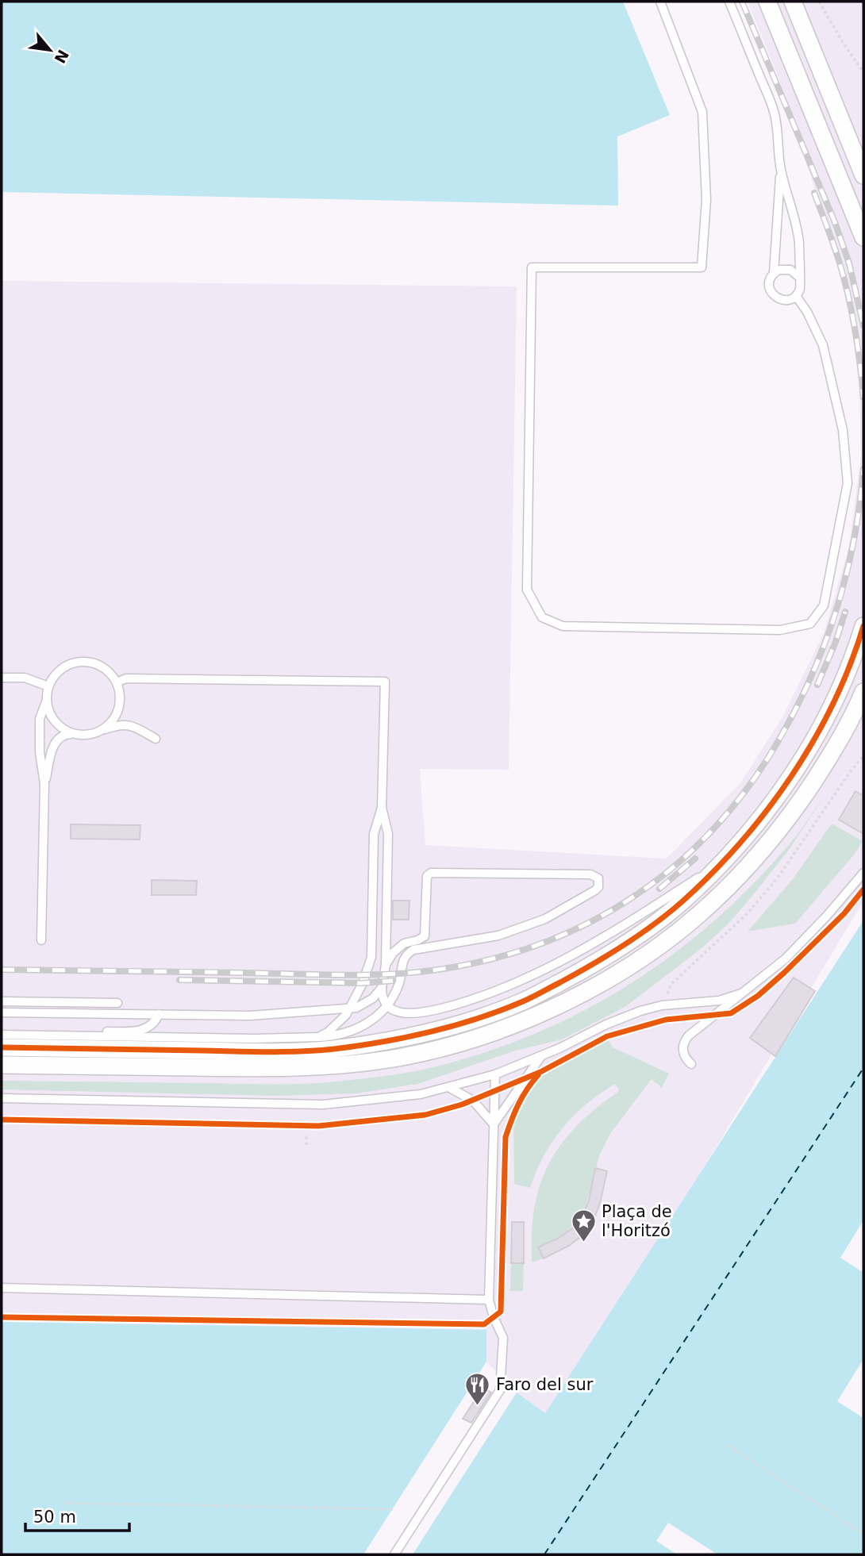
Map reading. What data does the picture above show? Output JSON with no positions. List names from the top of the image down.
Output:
{
  "places": {
    "place": ["Plaça de l'Horitzó"],
    "restaurant": ["Faro del sur"]
  },
  "scale_bar": "50 m",
  "north": "bottom right"
}
